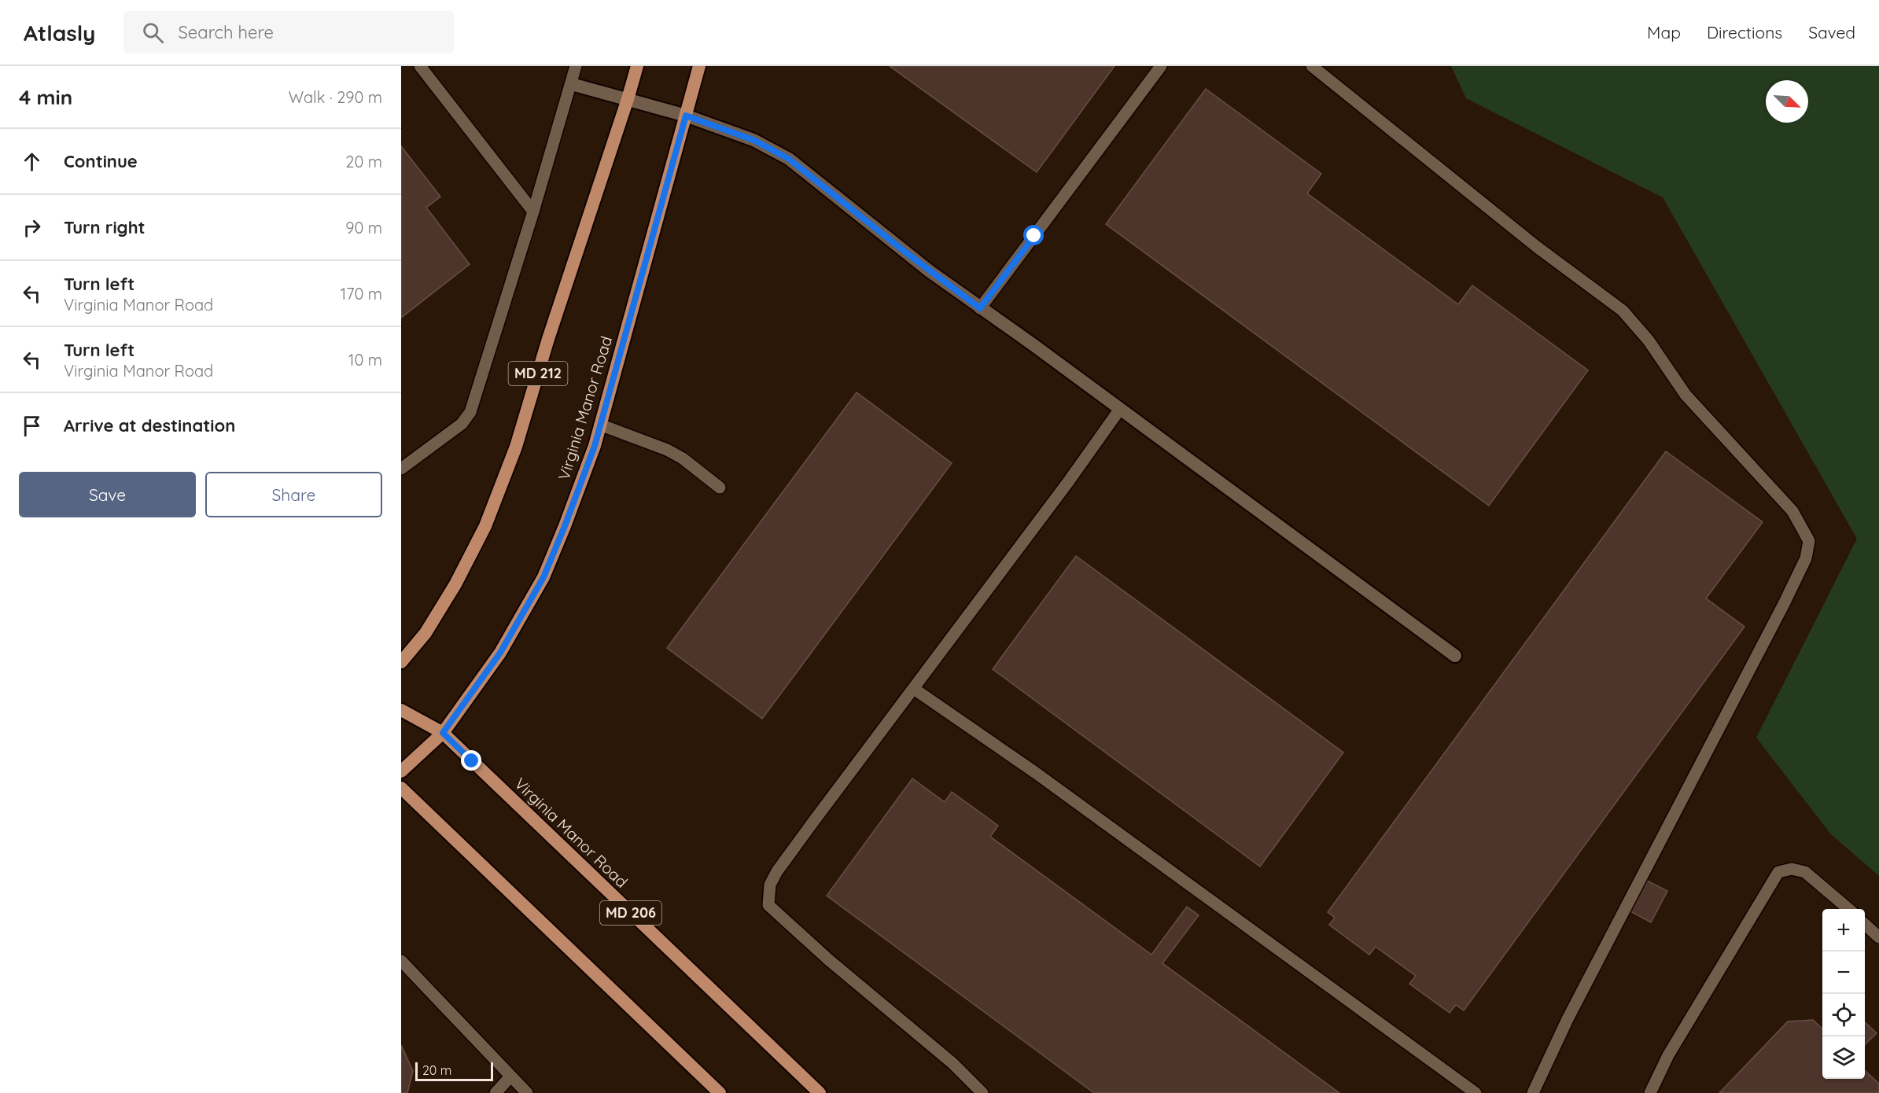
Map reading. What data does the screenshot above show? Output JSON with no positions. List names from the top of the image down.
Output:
{
  "streets": {
    "main road": ["MD 212", "Virginia Manor Road", "MD 206"]
  },
  "scale_bar": "20 m",
  "north": "bottom right",
  "page": {
    "header": "Atlasly",
    "search": "Search here",
    "nav": ["Map", "Directions", "Saved"],
    "heading": ["4 min", "Walk · 290 m"],
    "list": [
      ["Continue", "20 m"],
      ["Turn right", "90 m"],
      ["Turn left", "Virginia Manor Road", "170 m"],
      ["Turn left", "Virginia Manor Road", "10 m"],
      "Arrive at destination"
    ],
    "buttons": ["Save", "Share"],
    "map_buttons": ["+", "−"],
    "scale": "20 m"
  }
}
